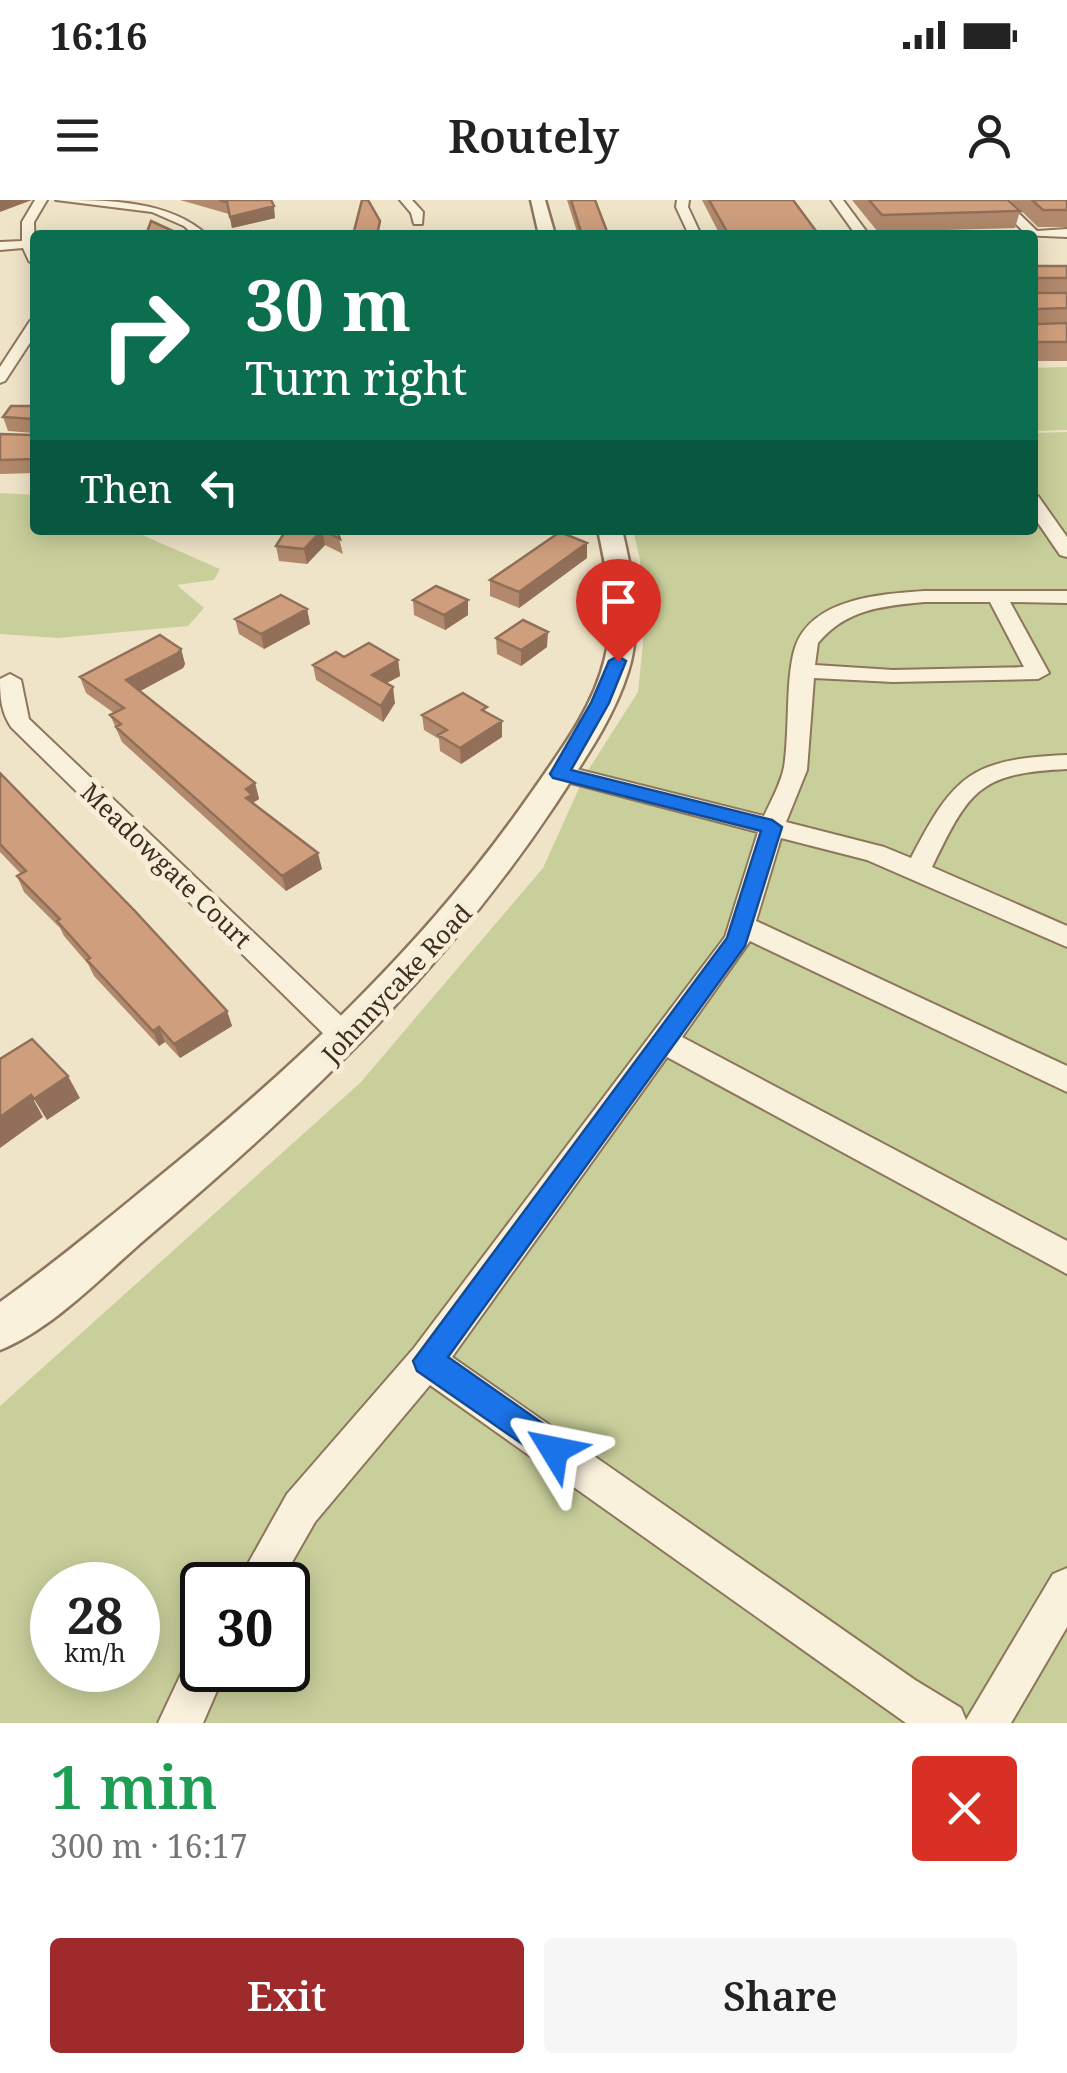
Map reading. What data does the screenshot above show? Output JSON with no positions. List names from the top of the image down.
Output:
{
  "streets": {
    "street": ["Meadowgate Court", "Johnnycake Road"]
  },
  "crossings": [
    ["Meadowgate Court", "Johnnycake Road"]
  ],
  "page": {
    "status": "16:16",
    "header": "Routely",
    "turn": ["30 m", "Turn right"],
    "then": "Then",
    "speed": "28 km/h",
    "limit": "30",
    "heading": ["1 min", "300 m · 16:17"],
    "buttons": ["Exit", "Share"]
  }
}
